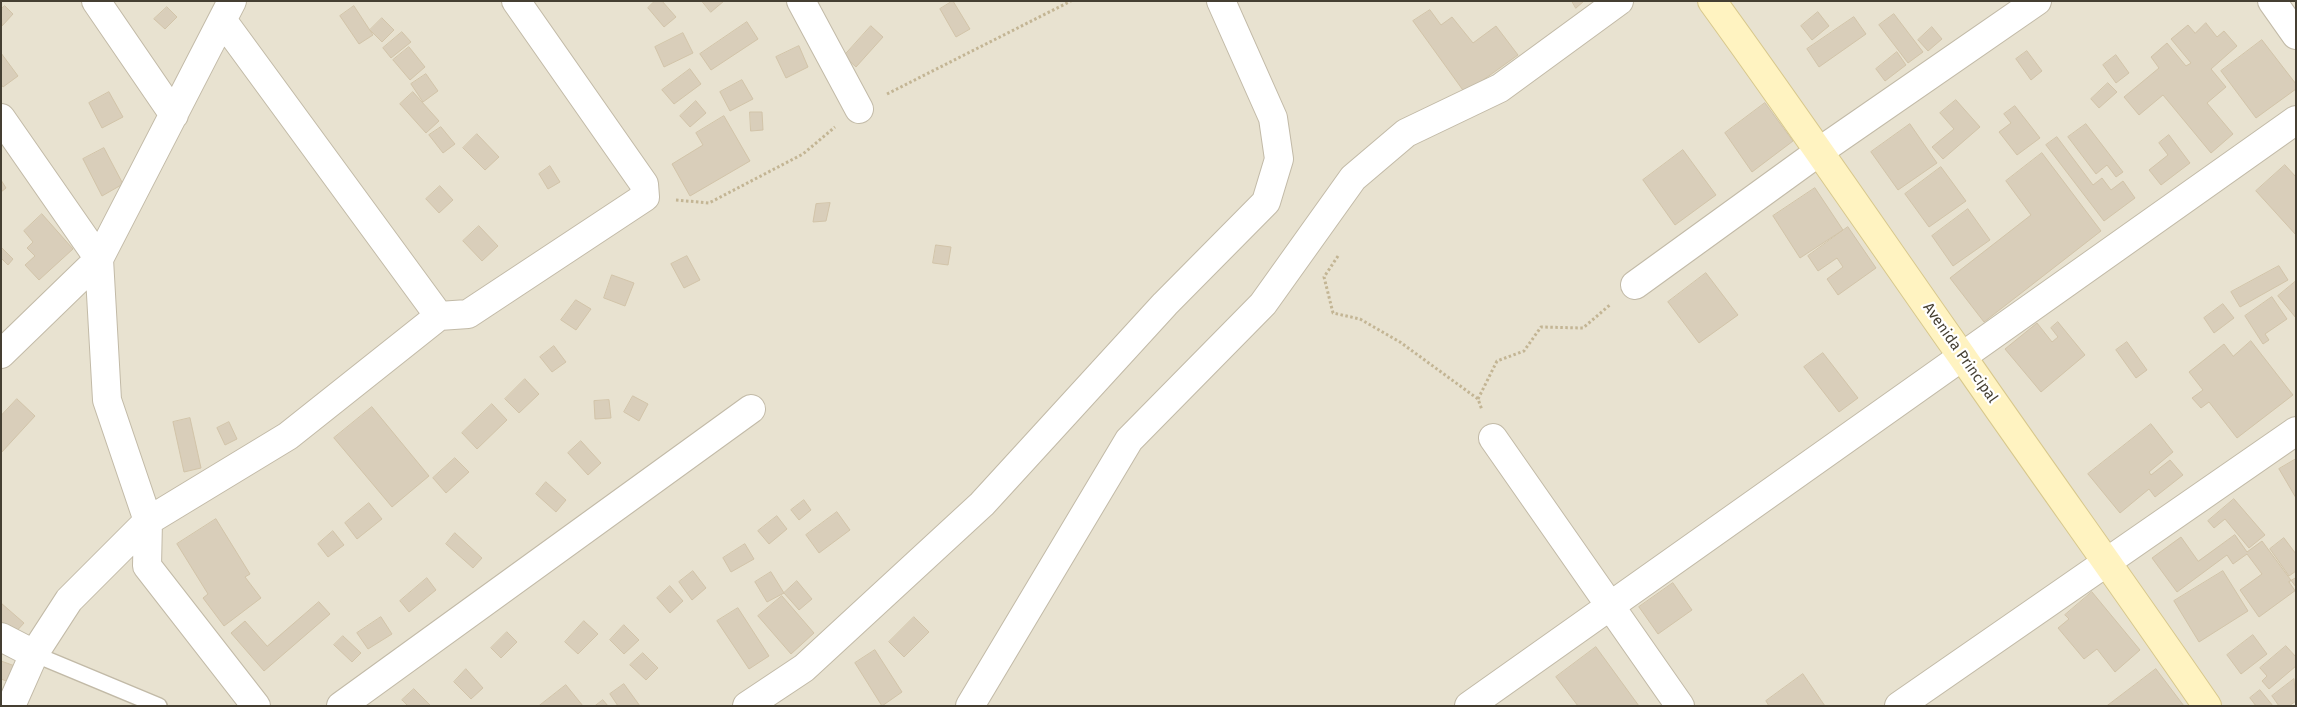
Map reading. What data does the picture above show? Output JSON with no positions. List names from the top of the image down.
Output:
{
  "streets": {
    "street": ["Avenida Principal"]
  }
}
